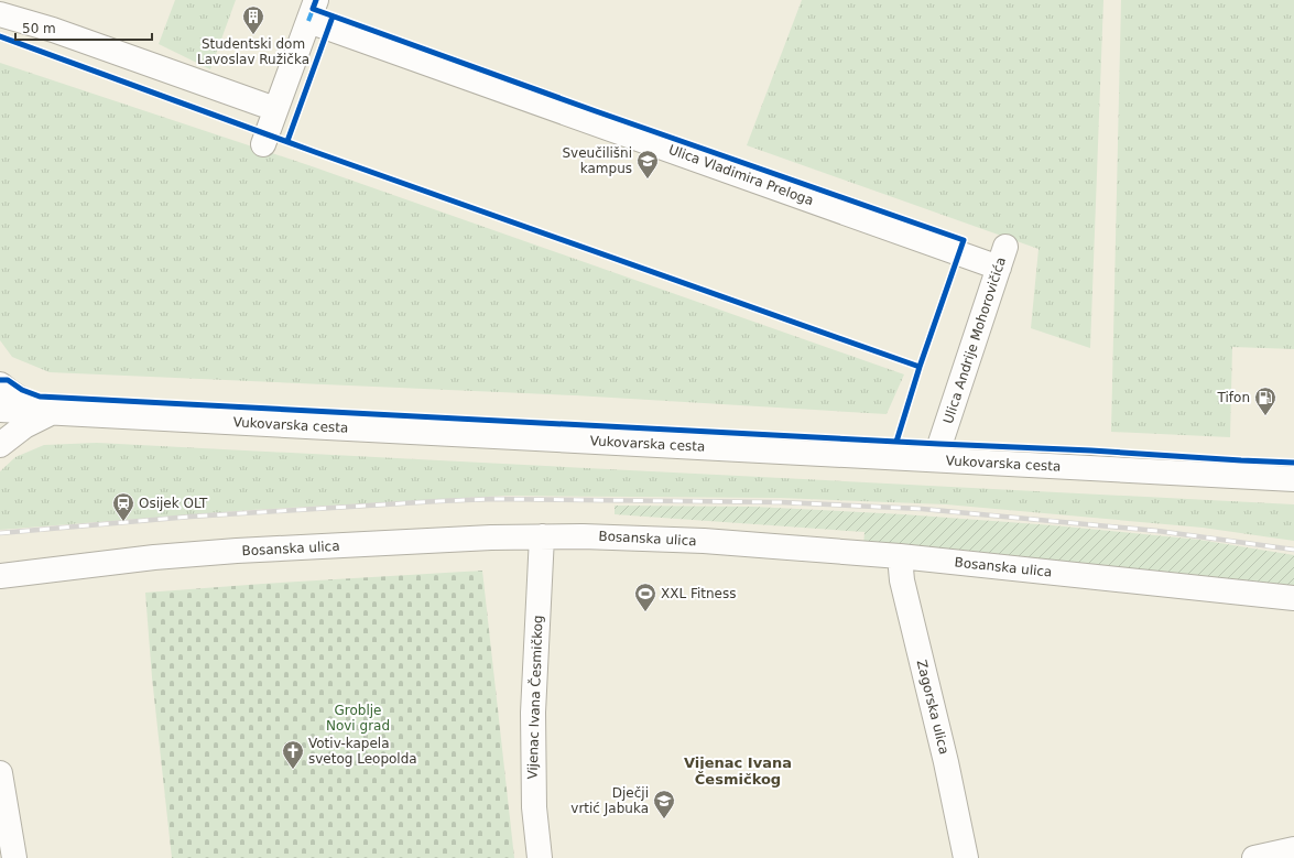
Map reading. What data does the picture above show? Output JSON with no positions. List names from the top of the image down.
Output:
{
  "streets": {
    "street": [
      "Ulica Vladimira Preloga",
      "Ulica Andrije Mohorovičića",
      "Vukovarska cesta",
      "Bosanska ulica",
      "Vijenac Ivana Česmičkog",
      "Zagorska ulica"
    ]
  },
  "crossings": [
    ["Ulica Vladimira Preloga", "Ulica Andrije Mohorovičića"],
    ["Ulica Andrije Mohorovičića", "Vukovarska cesta"],
    ["Bosanska ulica", "Vijenac Ivana Česmičkog"],
    ["Bosanska ulica", "Zagorska ulica"]
  ],
  "districts": ["Vijenac Ivana Česmičkog"],
  "parks": ["Groblje Novi grad"],
  "places": {
    "building": ["Studentski dom Lavoslav Ružička"],
    "school or university": ["Sveučilišni kampus", "Dječji vrtić Jabuka"],
    "fuel station": ["Tifon"],
    "station": ["Osijek OLT"],
    "sports": ["XXL Fitness"],
    "church": ["Votiv-kapela svetog Leopolda"]
  },
  "scale_bar": "50 m"
}
